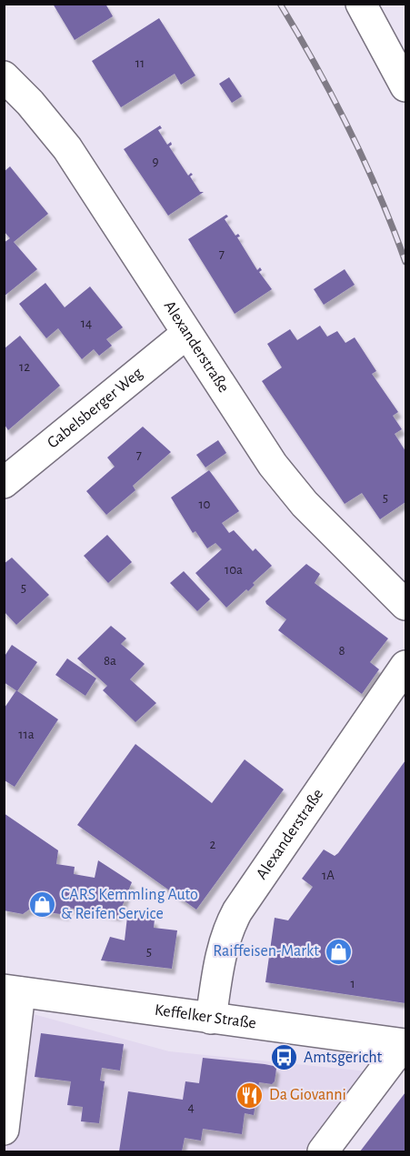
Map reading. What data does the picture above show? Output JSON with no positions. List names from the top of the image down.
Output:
{
  "streets": {
    "street": ["Alexanderstraße", "Gabelsberger Weg", "Keffelker Straße"]
  },
  "crossings": [
    ["Alexanderstraße", "Gabelsberger Weg"],
    ["Alexanderstraße", "Keffelker Straße"]
  ],
  "places": {
    "shop": ["CARS Kemmling Auto & Reifen Service", "Raiffeisen-Markt"],
    "bus stop": ["Amtsgericht"],
    "restaurant": ["Da Giovanni"]
  },
  "house_numbers": [
    "11",
    "9",
    "7",
    "14",
    "12",
    "7",
    "5",
    "10",
    "10a",
    "5",
    "8",
    "8a",
    "11a",
    "2",
    "1A",
    "5",
    "1",
    "4"
  ]
}
